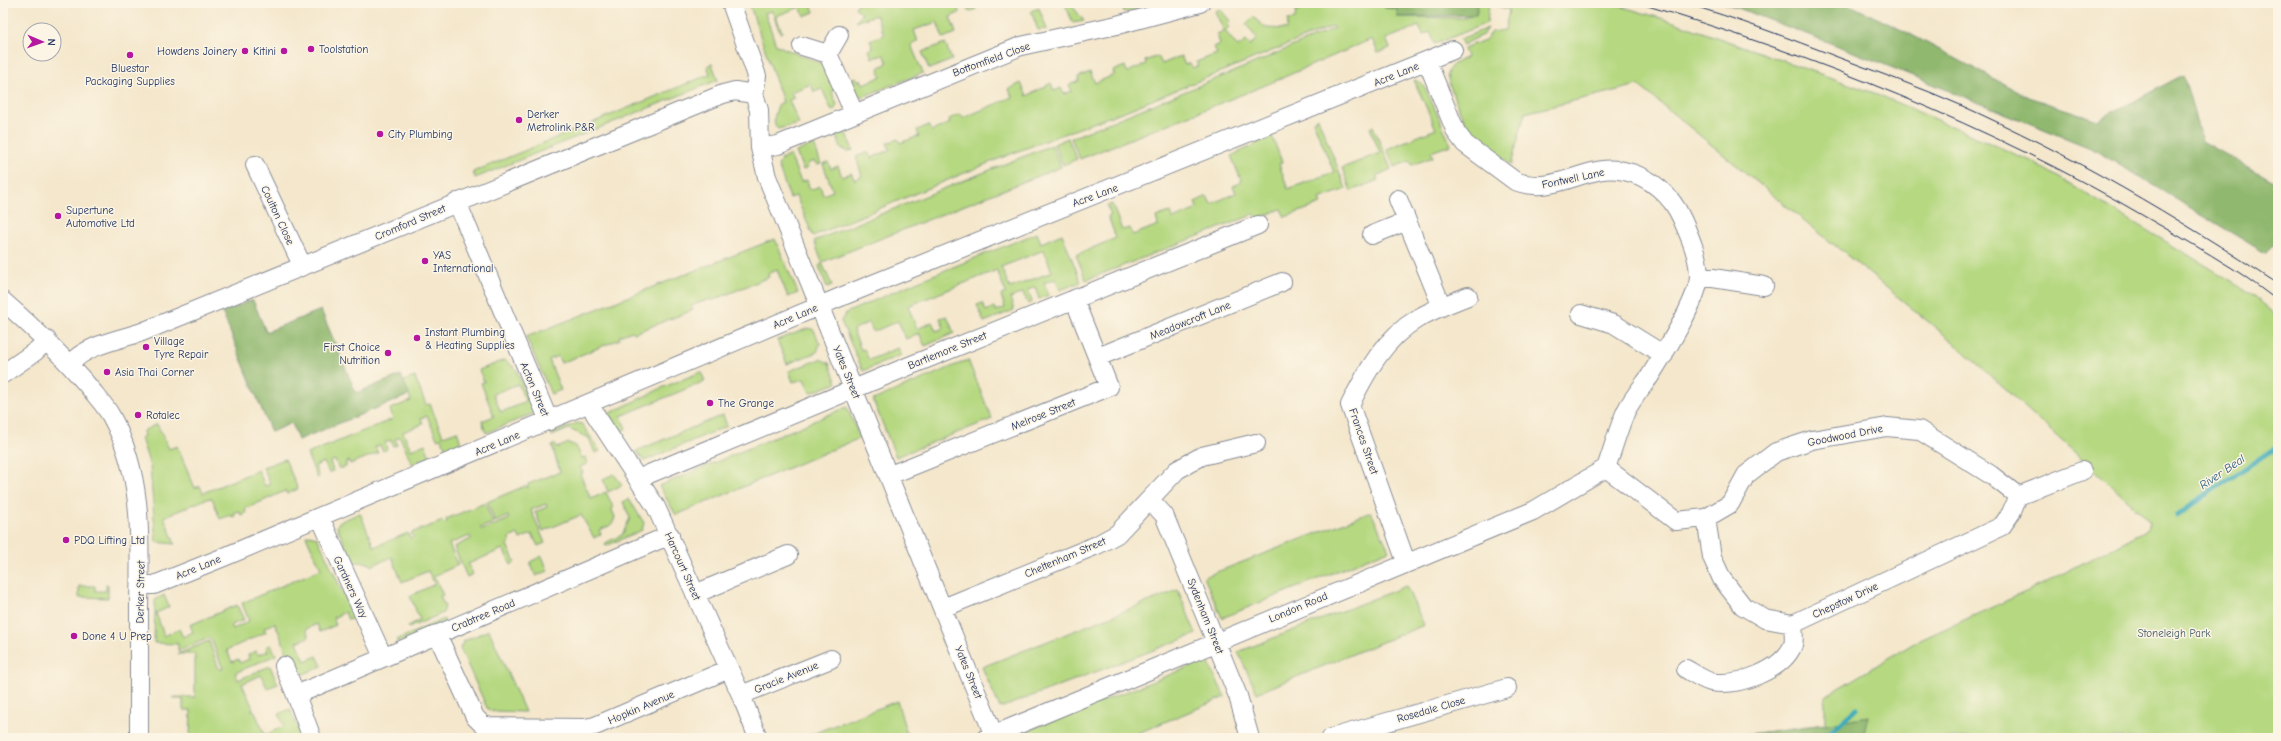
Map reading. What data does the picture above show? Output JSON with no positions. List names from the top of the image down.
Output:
{
  "streets": {
    "street": [
      "Bottomfield Close",
      "Acre Lane",
      "Fontwell Lane",
      "Coulton Close",
      "Cromford Street",
      "Meadowcroft Lane",
      "Bartlemore Street",
      "Yates Street",
      "Acton Street",
      "Melrose Street",
      "Goodwood Drive",
      "Frances Street",
      "Cheltenham Street",
      "Harcourt Street",
      "Gardners Way",
      "Derker Street",
      "Chepstow Drive",
      "London Road",
      "Crabtree Road",
      "Sydenham Street",
      "Gracie Avenue",
      "Hopkin Avenue",
      "Rosedale Close"
    ]
  },
  "crossings": [
    ["Bottomfield Close", "Yates Street"],
    ["Acre Lane", "Fontwell Lane"],
    ["Acre Lane", "Yates Street"],
    ["Acre Lane", "Acton Street"],
    ["Acre Lane", "Harcourt Street"],
    ["Acre Lane", "Gardners Way"],
    ["Acre Lane", "Derker Street"],
    ["Fontwell Lane", "Goodwood Drive"],
    ["Fontwell Lane", "London Road"],
    ["Coulton Close", "Cromford Street"],
    ["Cromford Street", "Yates Street"],
    ["Cromford Street", "Acton Street"],
    ["Cromford Street", "Derker Street"],
    ["Meadowcroft Lane", "Melrose Street"],
    ["Bartlemore Street", "Yates Street"],
    ["Bartlemore Street", "Melrose Street"],
    ["Bartlemore Street", "Harcourt Street"],
    ["Yates Street", "Melrose Street"],
    ["Yates Street", "Cheltenham Street"],
    ["Yates Street", "London Road"],
    ["Goodwood Drive", "Chepstow Drive"],
    ["Goodwood Drive", "London Road"],
    ["Frances Street", "London Road"],
    ["Cheltenham Street", "Sydenham Street"],
    ["Harcourt Street", "Crabtree Road"],
    ["Harcourt Street", "Gracie Avenue"],
    ["Harcourt Street", "Hopkin Avenue"],
    ["Gardners Way", "Crabtree Road"],
    ["London Road", "Sydenham Street"],
    ["Crabtree Road", "Hopkin Avenue"]
  ],
  "water": ["River Beal"],
  "parks": ["Stoneleigh Park"],
  "places": [
    "Toolstation",
    "Howdens Joinery",
    "Kitini",
    "Bluestar Packaging Supplies",
    "Derker Metrolink P&R",
    "City Plumbing",
    "Supertune Automotive Ltd",
    "YAS International",
    "Instant Plumbing & Heating Supplies",
    "Village Tyre Repair",
    "First Choice Nutrition",
    "Asia Thai Corner",
    "The Grange",
    "Rotalec",
    "PDQ Lifting Ltd",
    "Done 4 U Prep"
  ],
  "north": "right"
}
